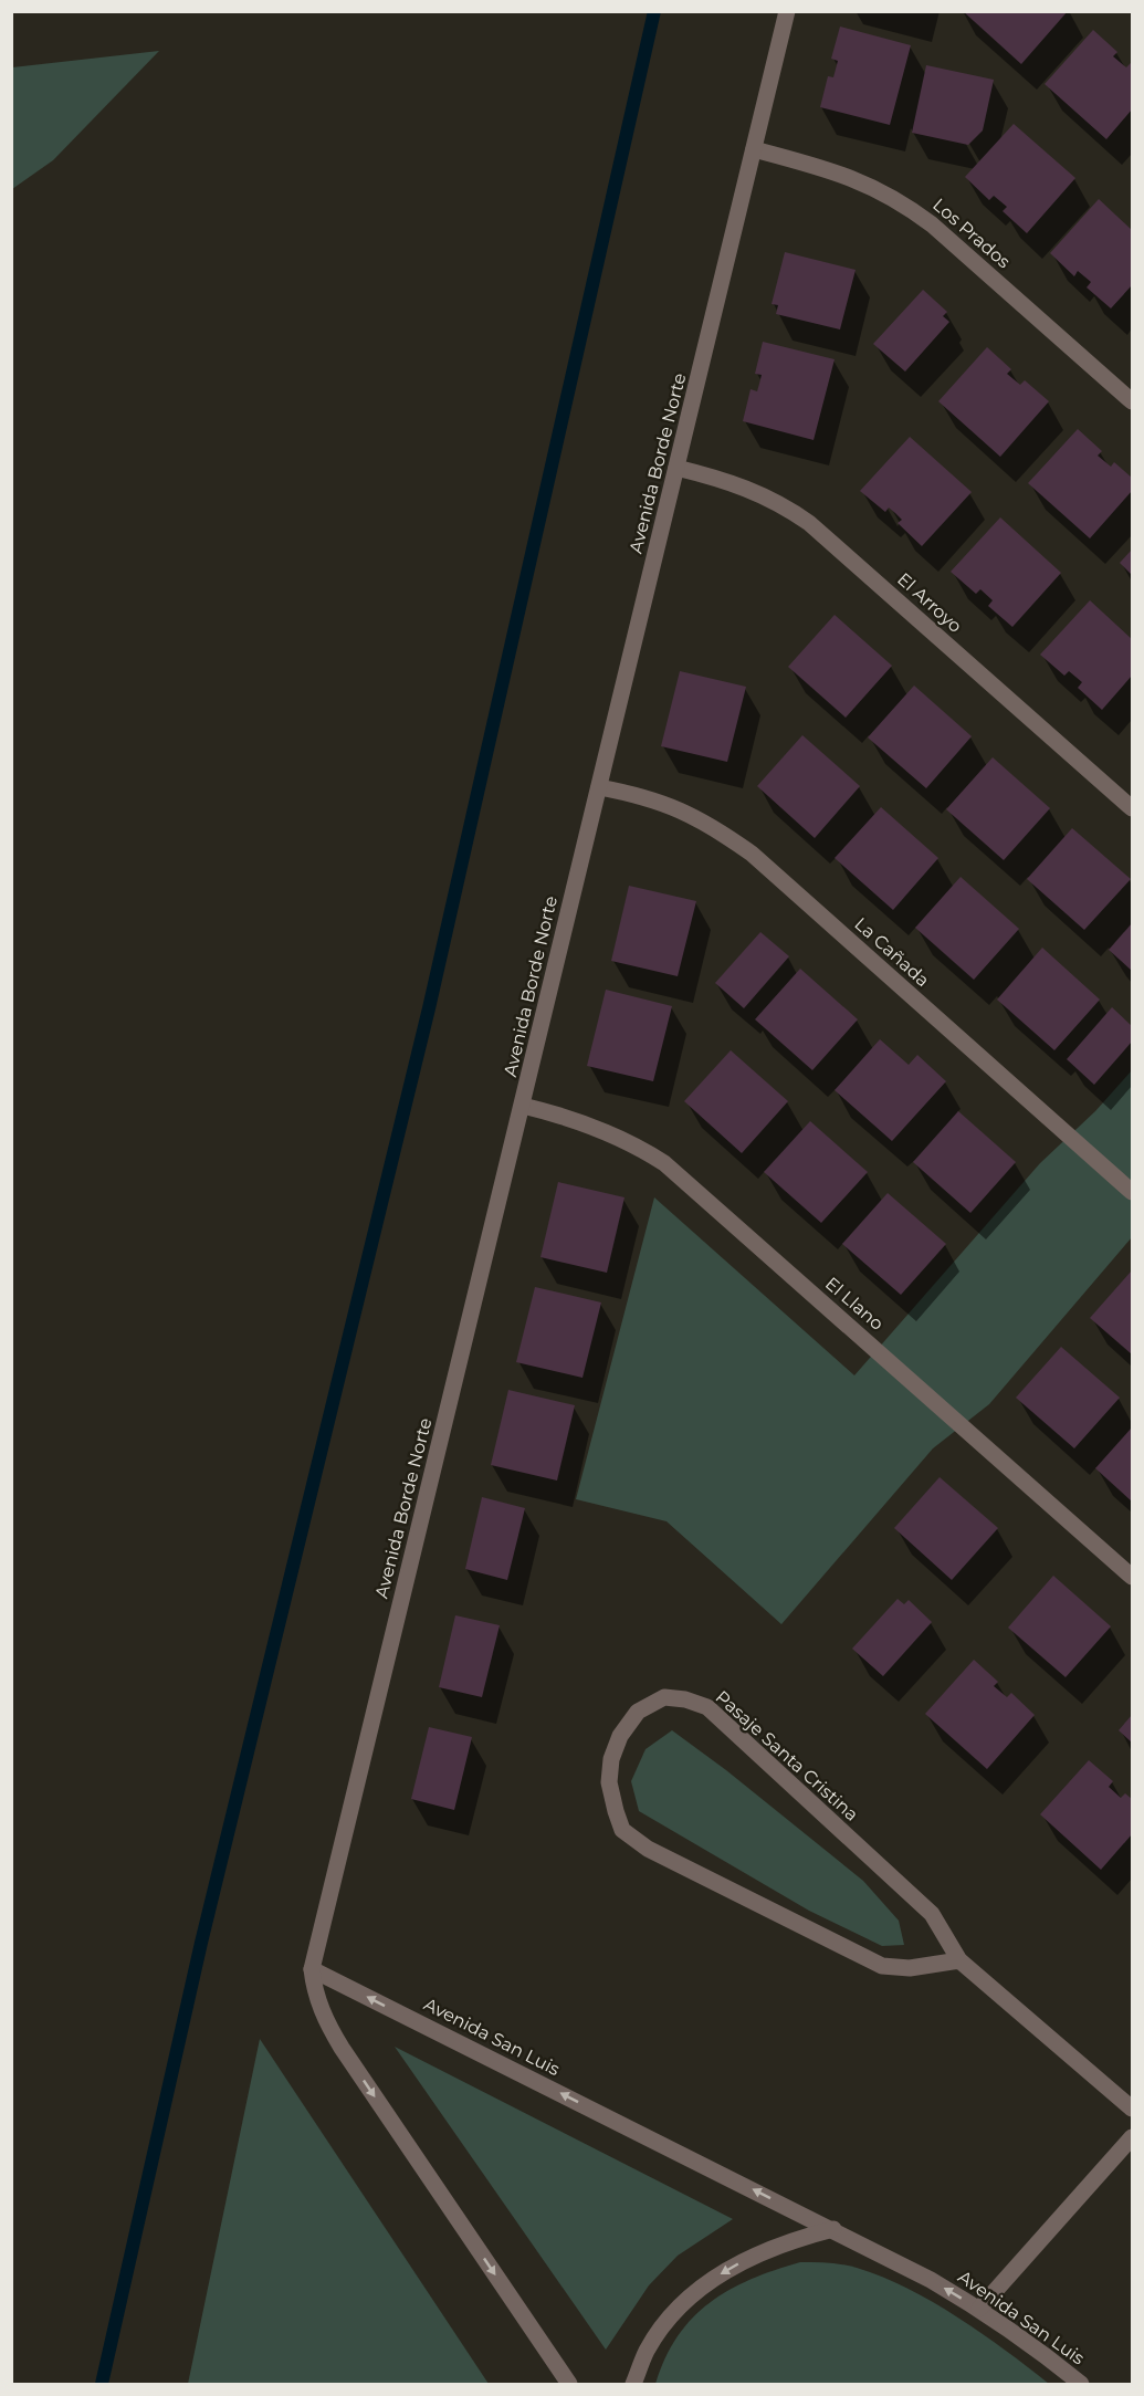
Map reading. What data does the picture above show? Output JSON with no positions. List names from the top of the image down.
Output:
{
  "streets": {
    "street": [
      "Los Prados",
      "Avenida Borde Norte",
      "El Arroyo",
      "La Cañada",
      "El Llano",
      "Pasaje Santa Cristina",
      "Avenida San Luis"
    ]
  },
  "crossings": [
    ["Los Prados", "Avenida Borde Norte"],
    ["Avenida Borde Norte", "El Arroyo"],
    ["Avenida Borde Norte", "La Cañada"],
    ["Avenida Borde Norte", "El Llano"],
    ["Avenida Borde Norte", "Avenida San Luis"]
  ],
  "one_way": ["Avenida San Luis"]
}
